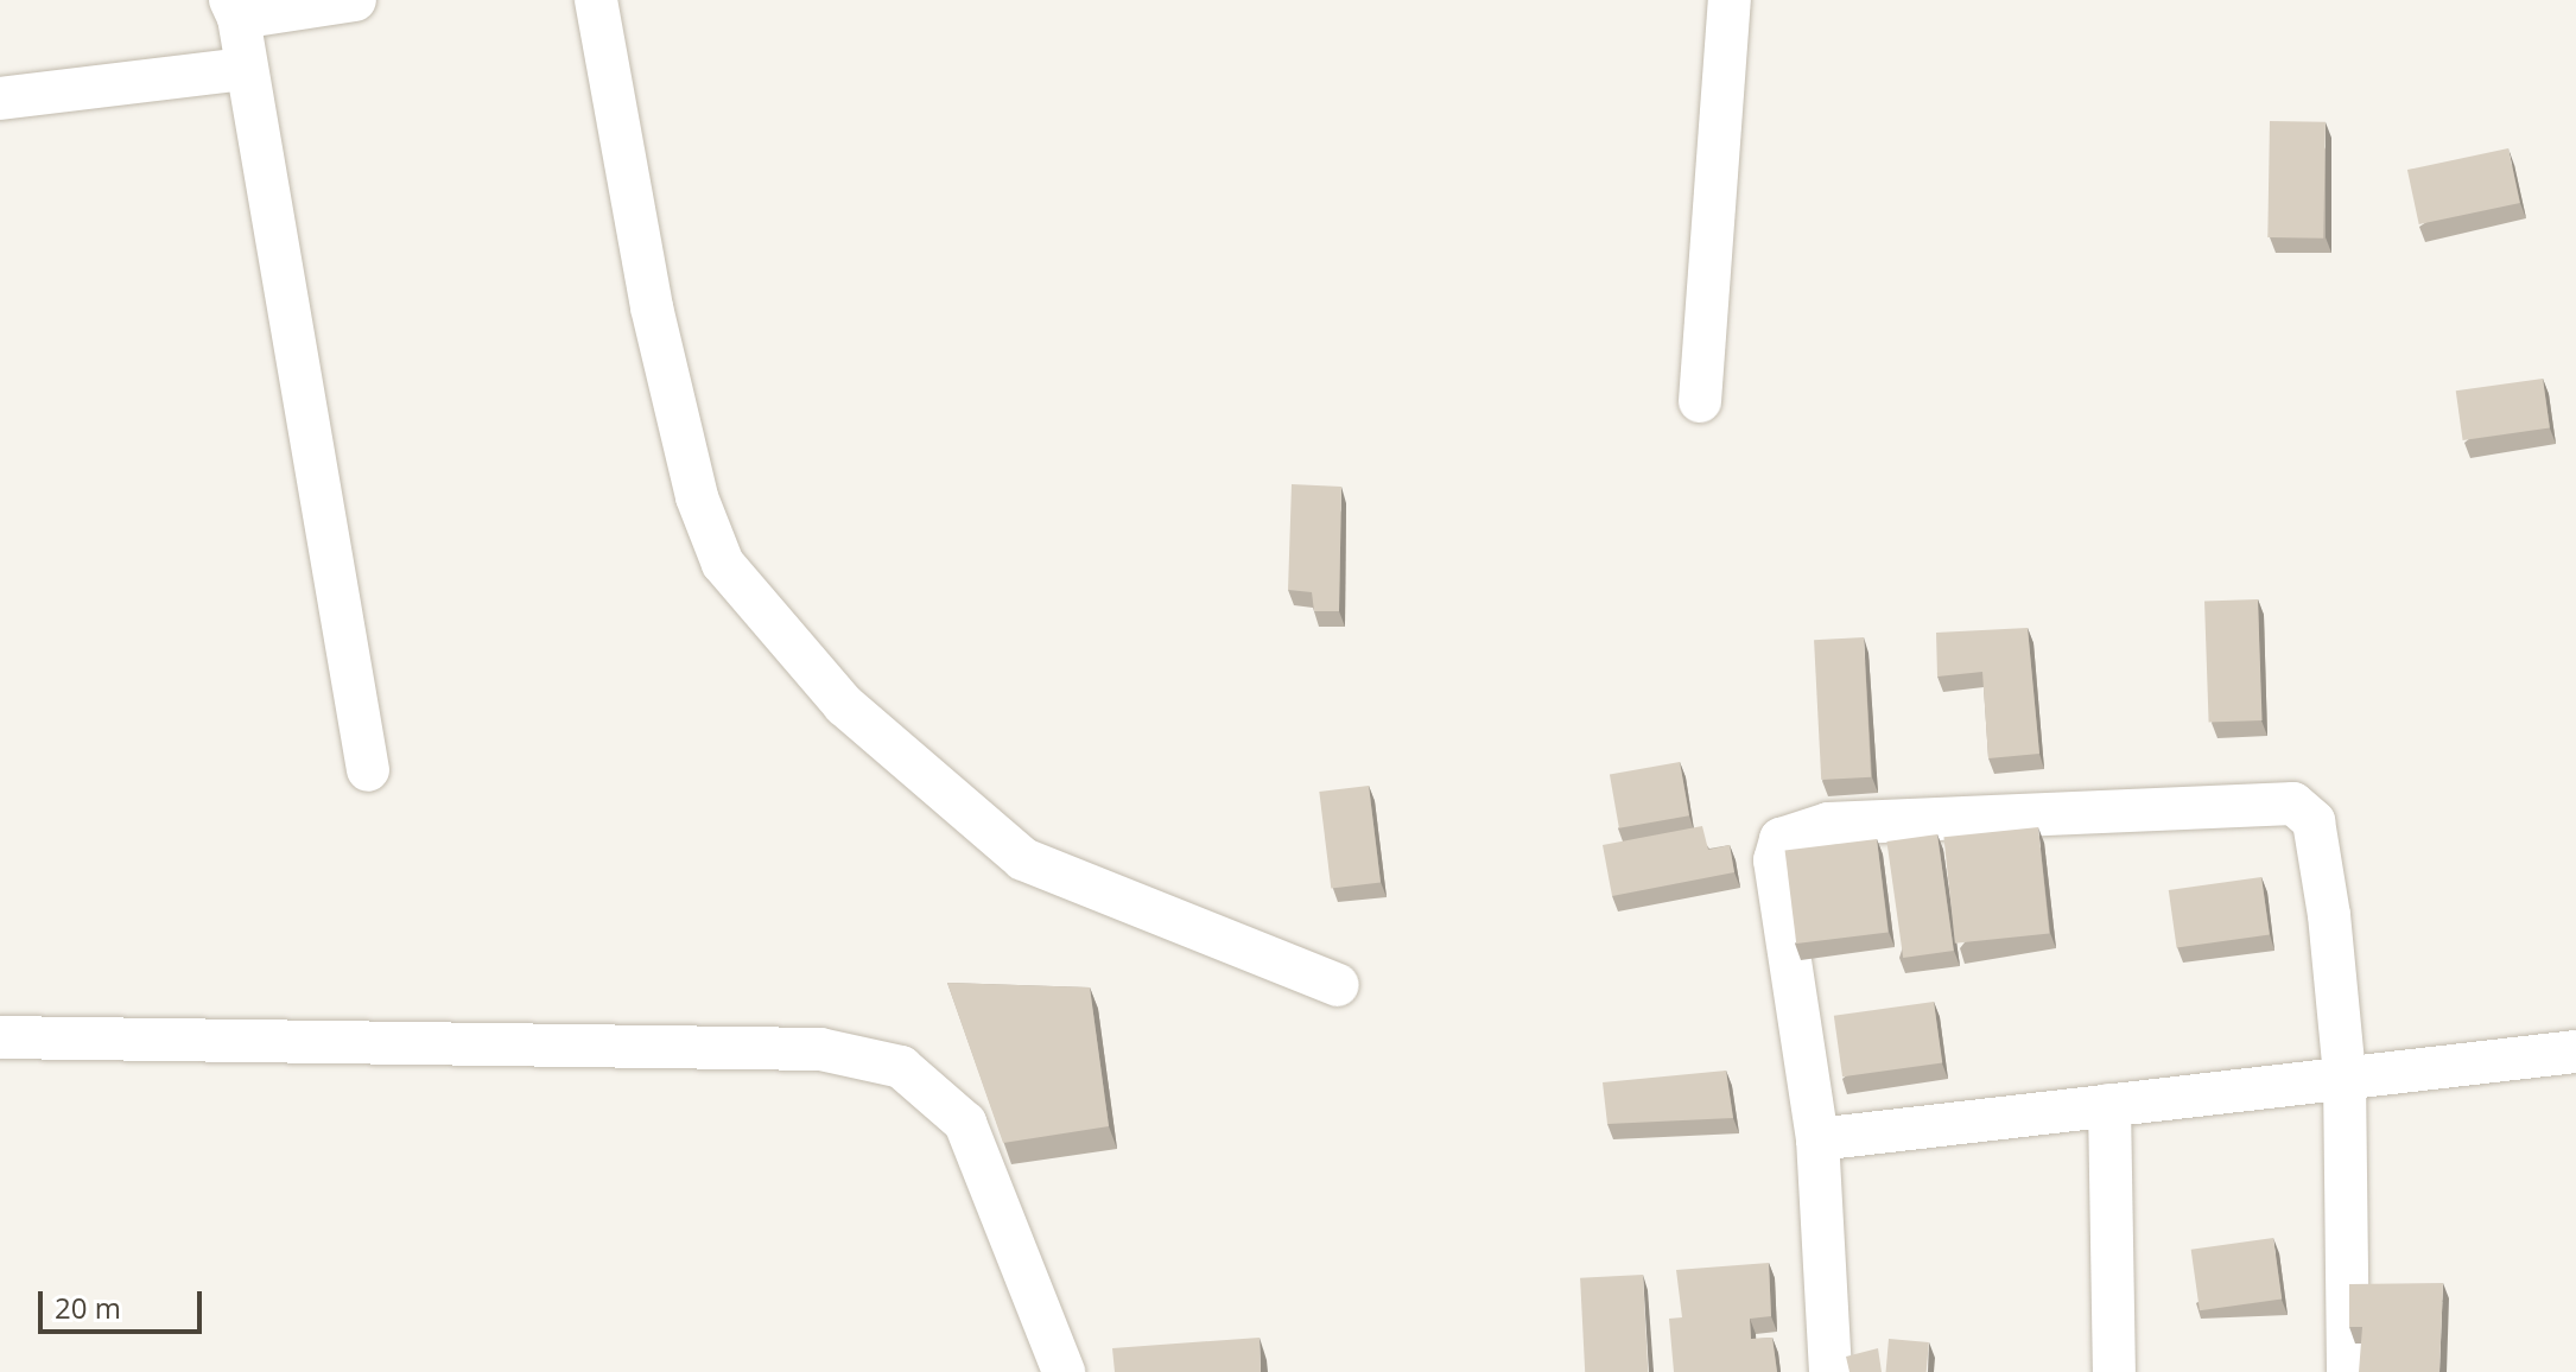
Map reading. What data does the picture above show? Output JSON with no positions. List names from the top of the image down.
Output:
{
  "scale_bar": "20 m"
}
